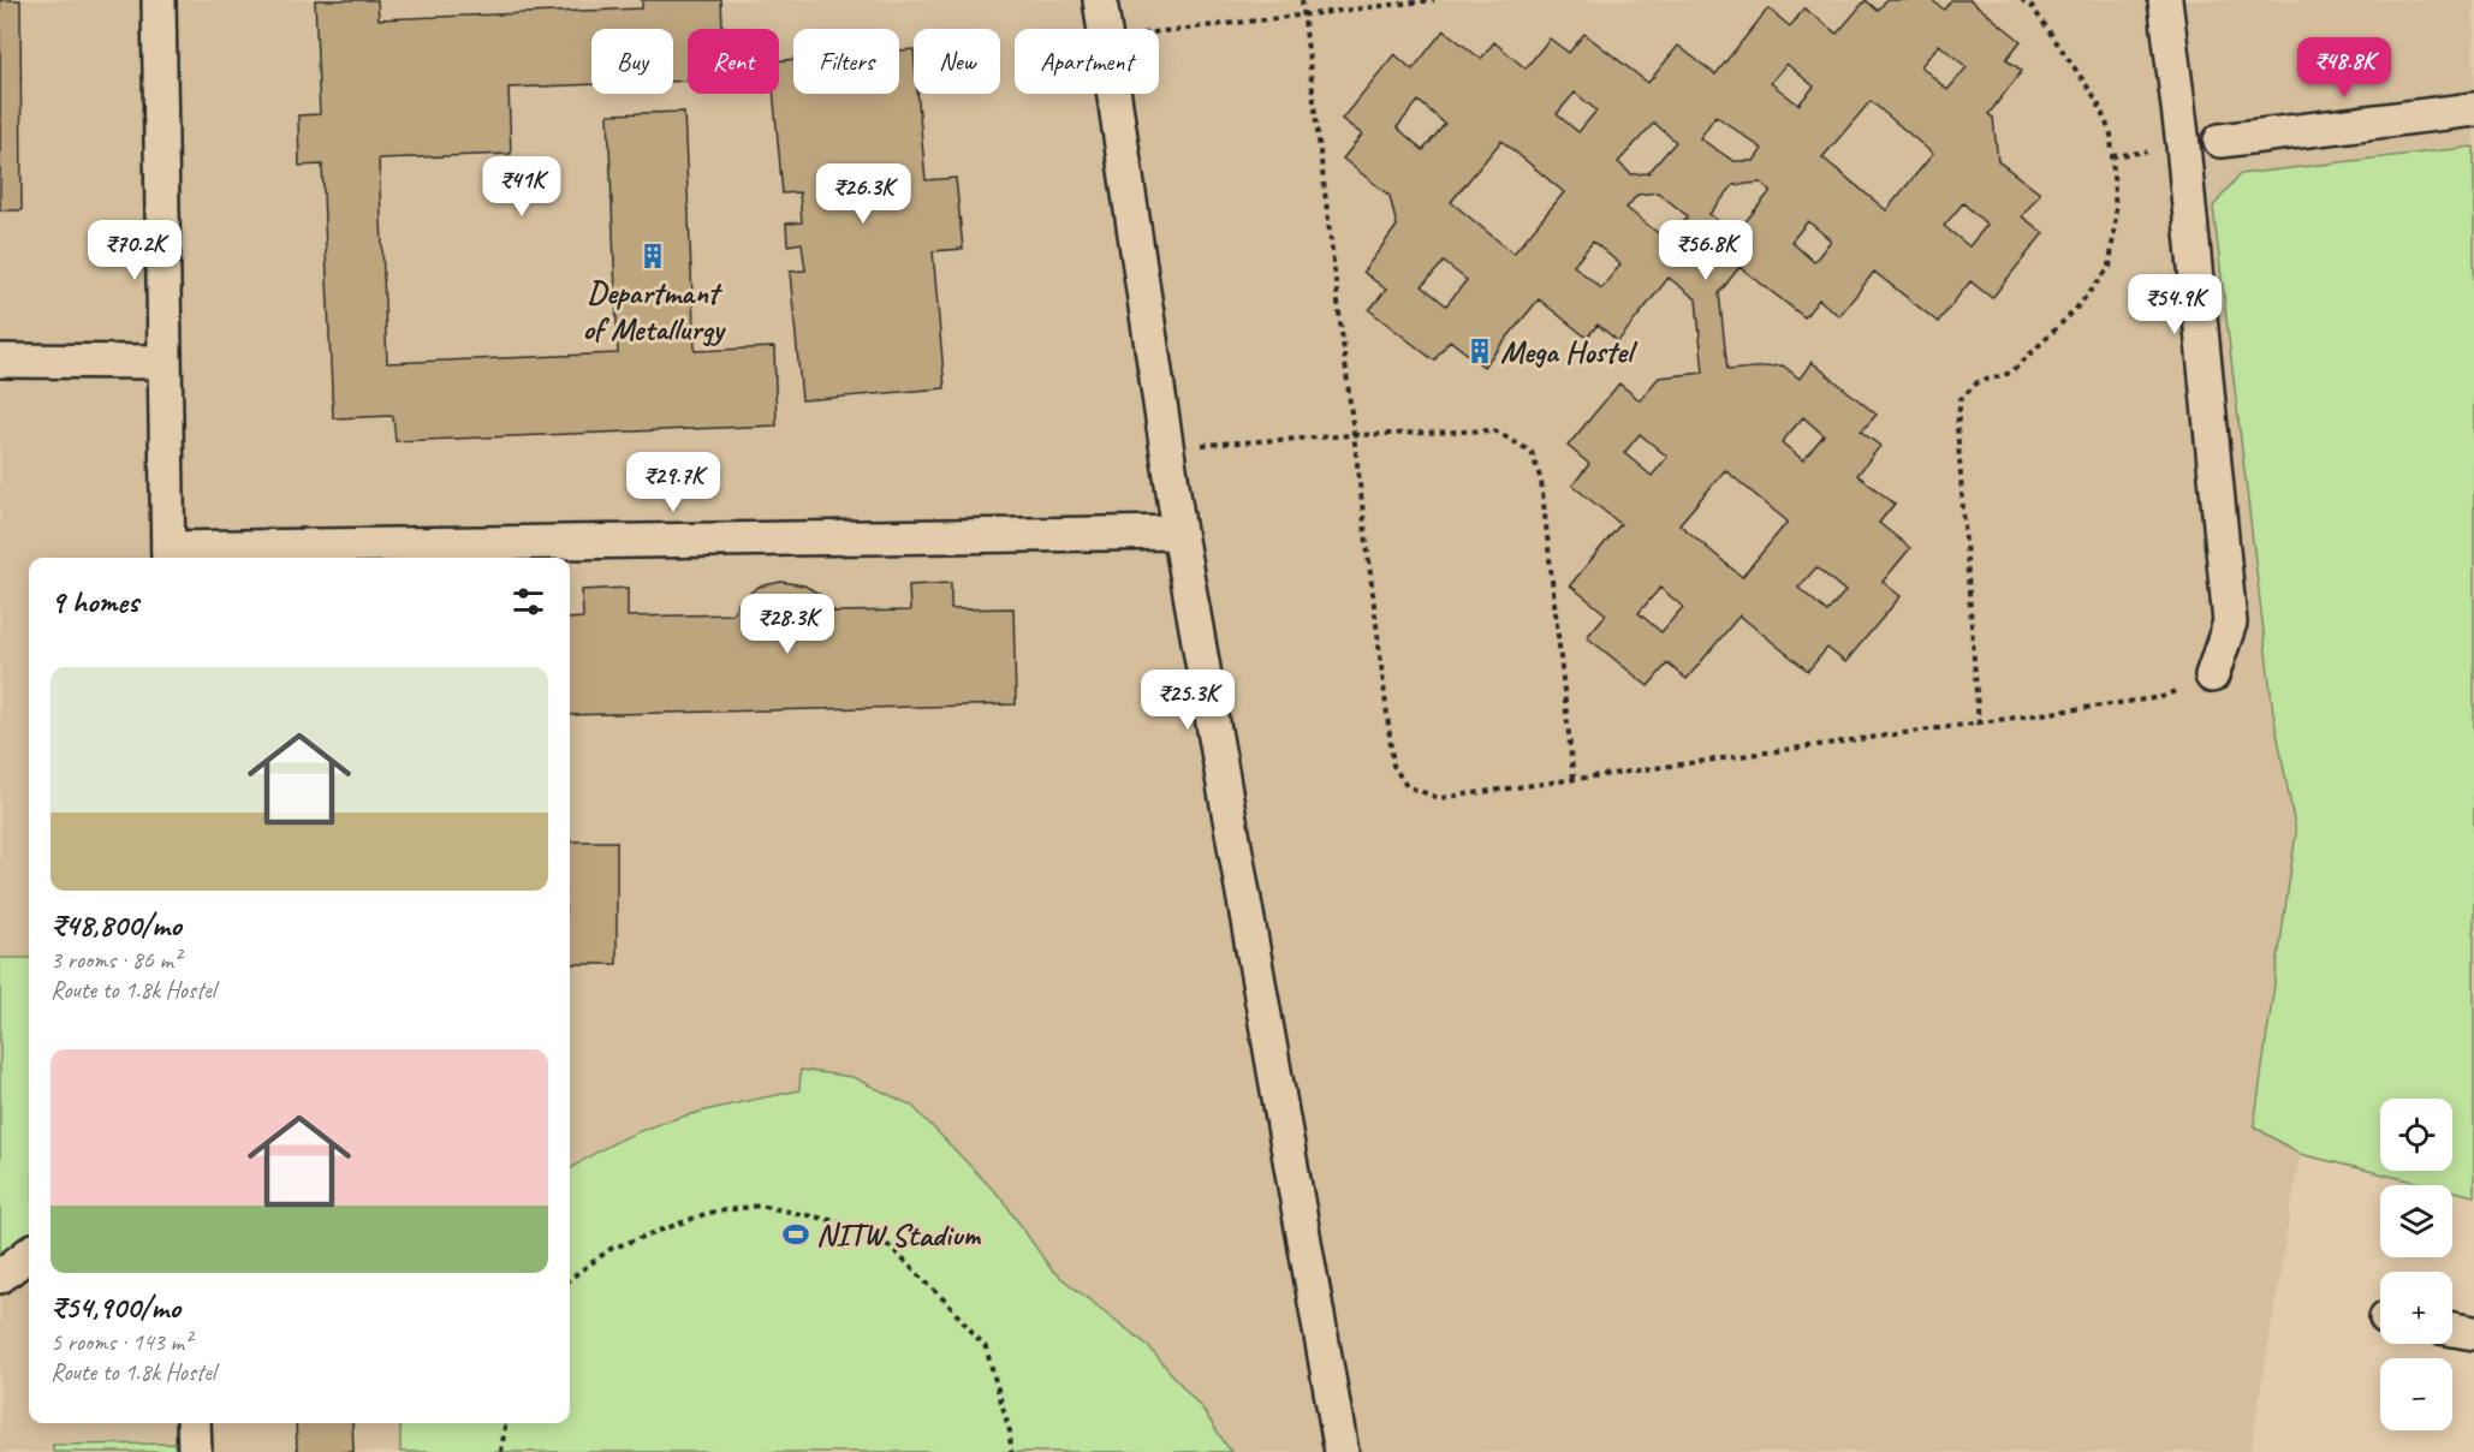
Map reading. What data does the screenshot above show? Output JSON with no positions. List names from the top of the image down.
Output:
{
  "places": {
    "building": ["Departmant of Metallurgy", "Mega Hostel"],
    "sports": ["NITW Stadium"]
  },
  "page": {
    "chip": [
      "Buy",
      "Rent",
      "Filters",
      "New",
      "Apartment"
    ],
    "price": [
      "₹48.8K",
      "₹41K",
      "₹26.3K",
      "₹70.2K",
      "₹56.8K",
      "₹54.9K",
      "₹29.7K",
      "₹28.3K",
      "₹25.3K"
    ],
    "heading": "9 homes",
    "list": [
      {
        "name": "₹48,800/mo",
        "note": "3 rooms · 86 m² · Route to 1.8k Hostel"
      },
      {
        "name": "₹54,900/mo",
        "note": "5 rooms · 143 m² · Route to 1.8k Hostel"
      }
    ],
    "map_buttons": ["+", "−"]
  }
}
